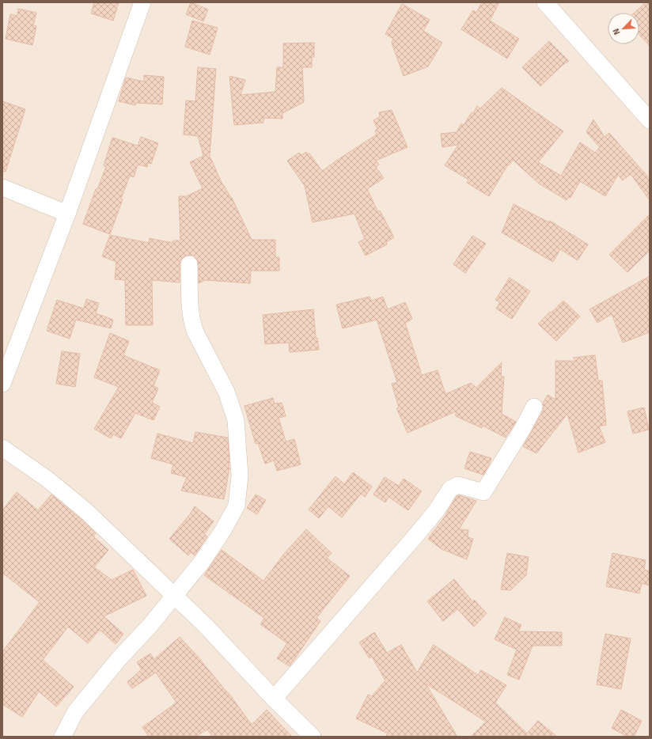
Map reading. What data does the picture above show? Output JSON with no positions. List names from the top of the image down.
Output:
{
  "north": "bottom left"
}
